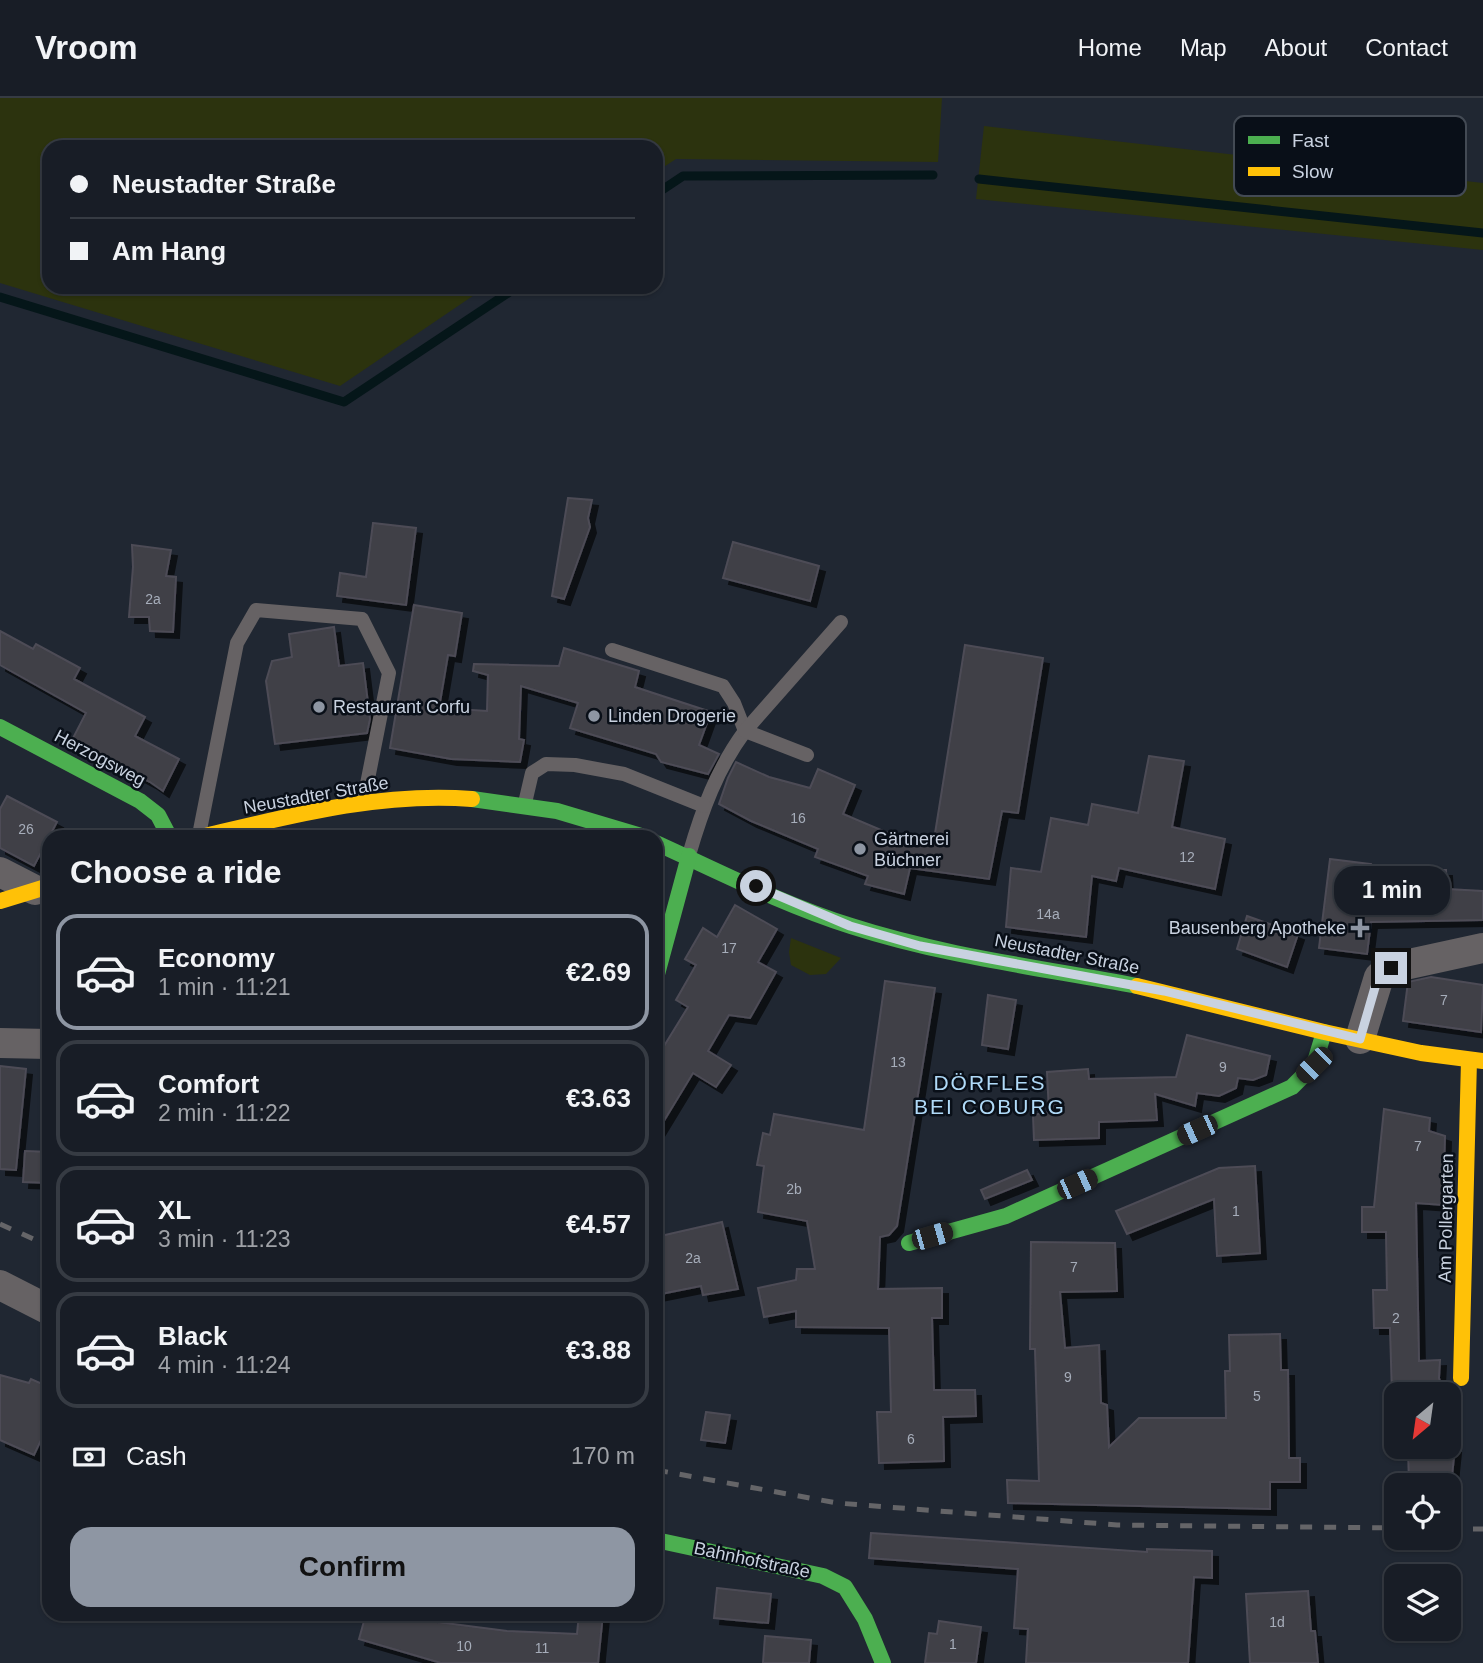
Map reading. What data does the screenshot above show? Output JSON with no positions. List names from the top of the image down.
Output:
{
  "streets": {
    "street": [
      "Herzogsweg",
      "Neustadter Straße",
      "Am Pollergarten",
      "Bahnhofstraße"
    ]
  },
  "crossings": [
    ["Neustadter Straße", "Am Pollergarten"]
  ],
  "districts": ["DÖRFLES BEI COBURG"],
  "places": {
    "other": ["Restaurant Corfu", "Linden Drogerie", "Gärtnerei Büchner"],
    "health": ["Bausenberg Apotheke"]
  },
  "house_numbers": [
    "2a",
    "16",
    "26",
    "12",
    "14a",
    "17",
    "7",
    "13",
    "9",
    "7",
    "2b",
    "1",
    "2a",
    "7",
    "2",
    "9",
    "5",
    "6",
    "1d",
    "1",
    "10",
    "11"
  ],
  "legend": ["Fast", "Slow"],
  "north": "bottom left",
  "page": {
    "header": "Vroom",
    "nav": [
      "Home",
      "Map",
      "About",
      "Contact"
    ],
    "banner": ["Neustadter Straße", "Am Hang"],
    "heading": "Choose a ride",
    "bubble": "1 min",
    "list": [
      {
        "name": "Economy",
        "note": "1 min · 11:21",
        "value": "€2.69"
      },
      {
        "name": "Comfort",
        "note": "2 min · 11:22",
        "value": "€3.63"
      },
      {
        "name": "XL",
        "note": "3 min · 11:23",
        "value": "€4.57"
      },
      {
        "name": "Black",
        "note": "4 min · 11:24",
        "value": "€3.88"
      }
    ],
    "pay": ["Cash", "170 m"],
    "buttons": "Confirm"
  }
}
